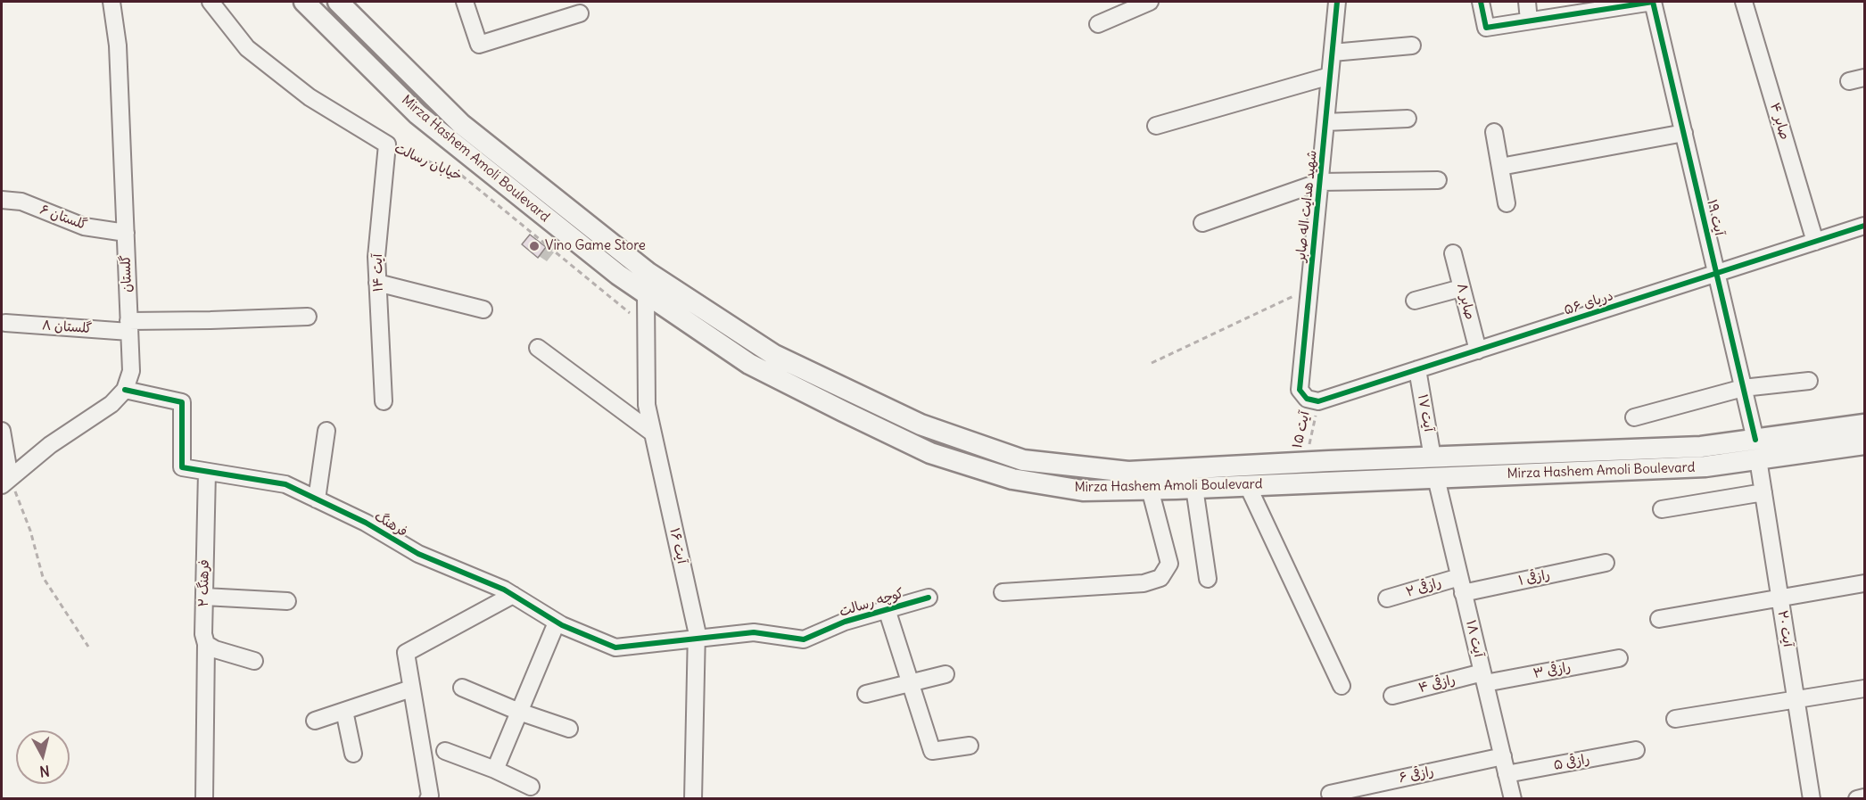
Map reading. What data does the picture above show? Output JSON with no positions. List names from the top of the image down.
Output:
{
  "streets": {
    "main road": ["Mirza Hashem Amoli Boulevard"],
    "street": [
      "صابر ۴",
      "خیابان رسالت",
      "شهید هدایت اله صابر",
      "گلستان ۶",
      "آیت ۱۹",
      "آيت ۱۴",
      "گلستان",
      "صابر ۸",
      "دریای ۵۶",
      "گلستان ۸",
      "آیت ۱۷",
      "فرهنگ",
      "آیت ۱۶",
      "رازقی ۱",
      "فرهنگ ۲",
      "رازقی ۲",
      "کوچه رسالت",
      "آیت ۲۰",
      "آیت ۱۸",
      "رازقی ۳",
      "رازقی ۴",
      "رازقی ۵",
      "رازقی ۶"
    ],
    "path": ["آیت ۱۵"]
  },
  "crossings": [
    ["صابر ۴", "دریای ۵۶"],
    ["Mirza Hashem Amoli Boulevard", "آیت ۱۹"],
    ["Mirza Hashem Amoli Boulevard", "آیت ۱۷"],
    ["Mirza Hashem Amoli Boulevard", "آیت ۱۵"],
    ["Mirza Hashem Amoli Boulevard", "آیت ۱۶"],
    ["Mirza Hashem Amoli Boulevard", "آیت ۲۰"],
    ["Mirza Hashem Amoli Boulevard", "آیت ۱۸"],
    ["خیابان رسالت", "آيت ۱۴"],
    ["خیابان رسالت", "آیت ۱۶"],
    ["شهید هدایت اله صابر", "دریای ۵۶"],
    ["شهید هدایت اله صابر", "آیت ۱۵"],
    ["گلستان ۶", "گلستان"],
    ["آیت ۱۹", "دریای ۵۶"],
    ["آیت ۱۹", "آیت ۲۰"],
    ["گلستان", "گلستان ۸"],
    ["گلستان", "فرهنگ"],
    ["صابر ۸", "دریای ۵۶"],
    ["دریای ۵۶", "آیت ۱۷"],
    ["دریای ۵۶", "آیت ۱۵"],
    ["فرهنگ", "آیت ۱۶"],
    ["فرهنگ", "فرهنگ ۲"],
    ["فرهنگ", "کوچه رسالت"],
    ["آیت ۱۶", "کوچه رسالت"],
    ["رازقی ۱", "رازقی ۲"],
    ["رازقی ۱", "آیت ۱۸"],
    ["رازقی ۲", "آیت ۱۸"],
    ["آیت ۱۸", "رازقی ۳"],
    ["آیت ۱۸", "رازقی ۴"],
    ["آیت ۱۸", "رازقی ۵"],
    ["آیت ۱۸", "رازقی ۶"],
    ["رازقی ۳", "رازقی ۴"]
  ],
  "places": ["Vino Game Store"],
  "north": "bottom"
}
